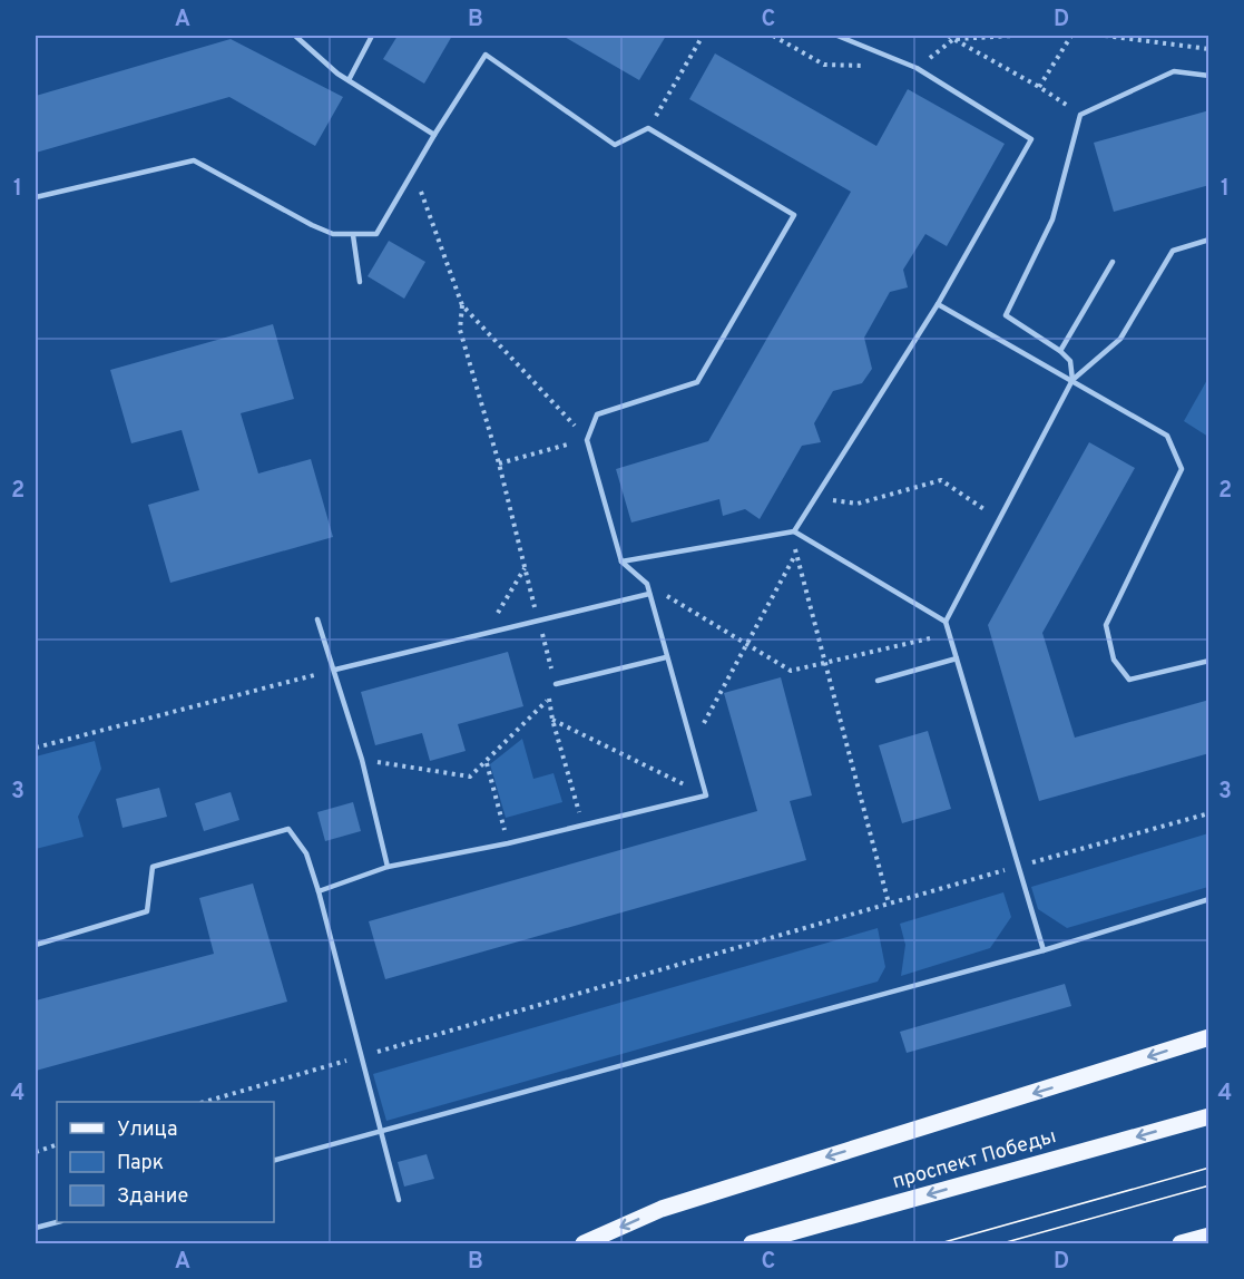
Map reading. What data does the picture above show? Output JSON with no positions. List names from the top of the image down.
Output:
{
  "streets": {
    "main road": ["проспект Победы"]
  },
  "legend": ["Улица", "Парк", "Здание"],
  "grid": {
    "columns": [
      "A",
      "B",
      "C",
      "D"
    ],
    "rows": [
      "1",
      "2",
      "3",
      "4"
    ]
  }
}
